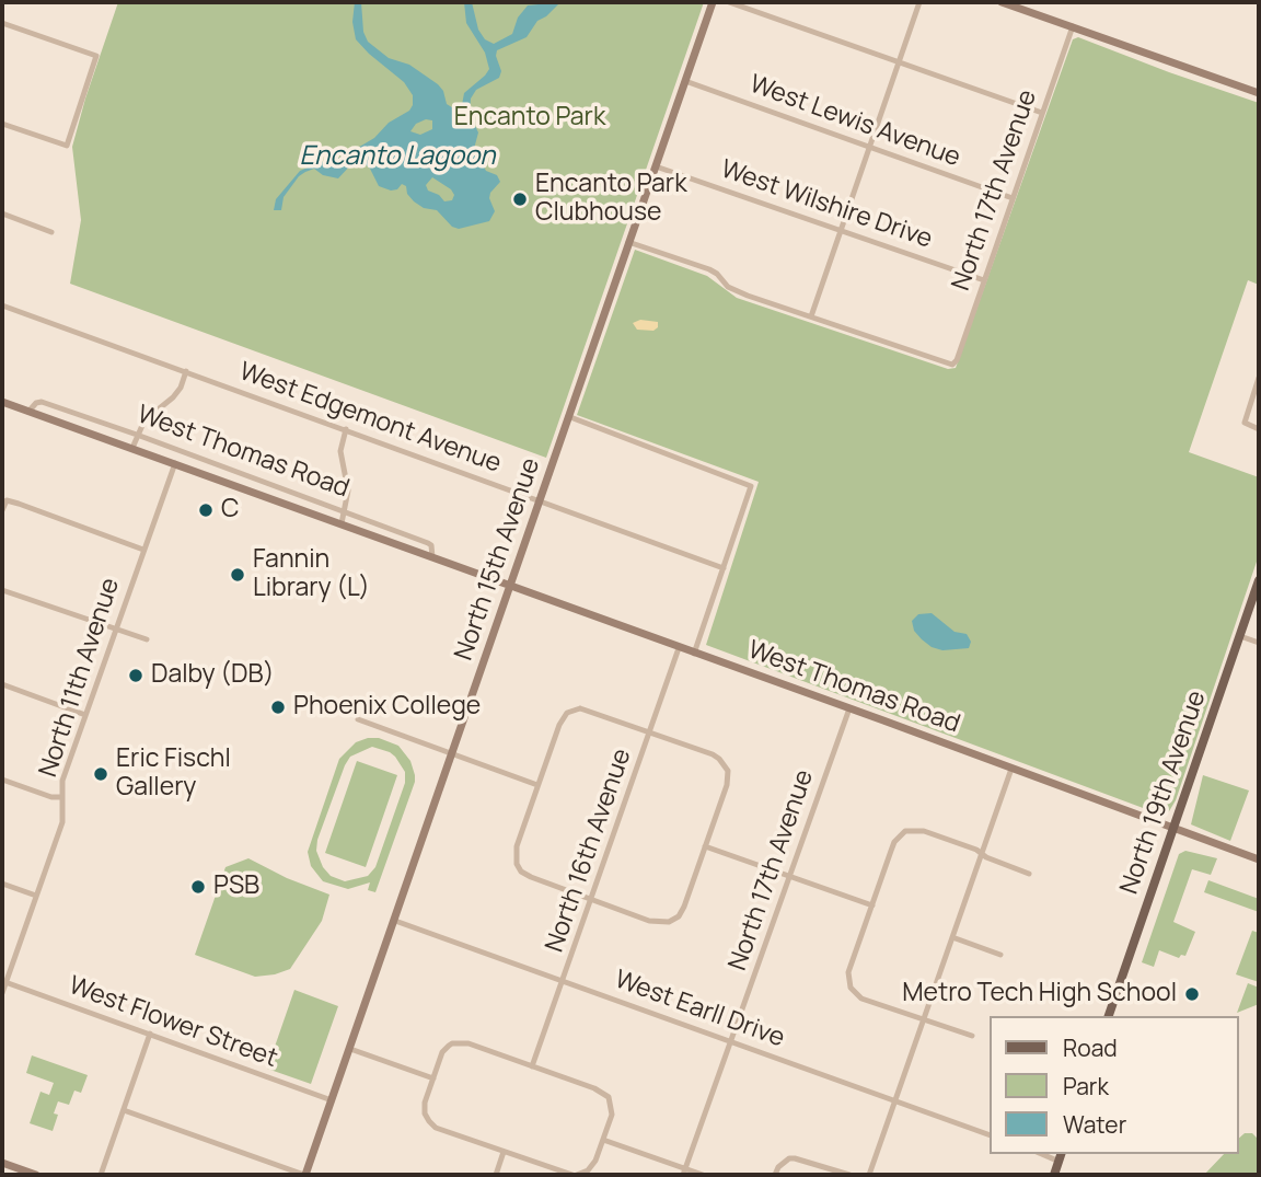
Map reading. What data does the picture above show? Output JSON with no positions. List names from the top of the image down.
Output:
{
  "streets": {
    "main road": ["North 19th Avenue"],
    "street": [
      "West Lewis Avenue",
      "North 17th Avenue",
      "West Wilshire Drive",
      "West Edgemont Avenue",
      "West Thomas Road",
      "North 15th Avenue",
      "North 11th Avenue",
      "North 16th Avenue",
      "West Earll Drive",
      "West Flower Street"
    ]
  },
  "crossings": [
    ["West Lewis Avenue", "North 17th Avenue"],
    ["West Lewis Avenue", "North 15th Avenue"],
    ["North 17th Avenue", "West Wilshire Drive"],
    ["North 17th Avenue", "West Thomas Road"],
    ["North 17th Avenue", "West Earll Drive"],
    ["West Wilshire Drive", "North 15th Avenue"],
    ["West Edgemont Avenue", "North 15th Avenue"],
    ["West Thomas Road", "North 15th Avenue"],
    ["West Thomas Road", "North 11th Avenue"],
    ["West Thomas Road", "North 19th Avenue"],
    ["West Thomas Road", "North 16th Avenue"],
    ["North 15th Avenue", "West Earll Drive"],
    ["North 15th Avenue", "West Flower Street"],
    ["North 11th Avenue", "West Flower Street"],
    ["North 16th Avenue", "West Earll Drive"]
  ],
  "water": ["Encanto Lagoon"],
  "parks": ["Encanto Park"],
  "places": [
    "Encanto Park Clubhouse",
    "C",
    "Fannin Library (L)",
    "Dalby (DB)",
    "Phoenix College",
    "Eric Fischl Gallery",
    "PSB",
    "Metro Tech High School"
  ],
  "legend": ["Road", "Park", "Water"]
}
